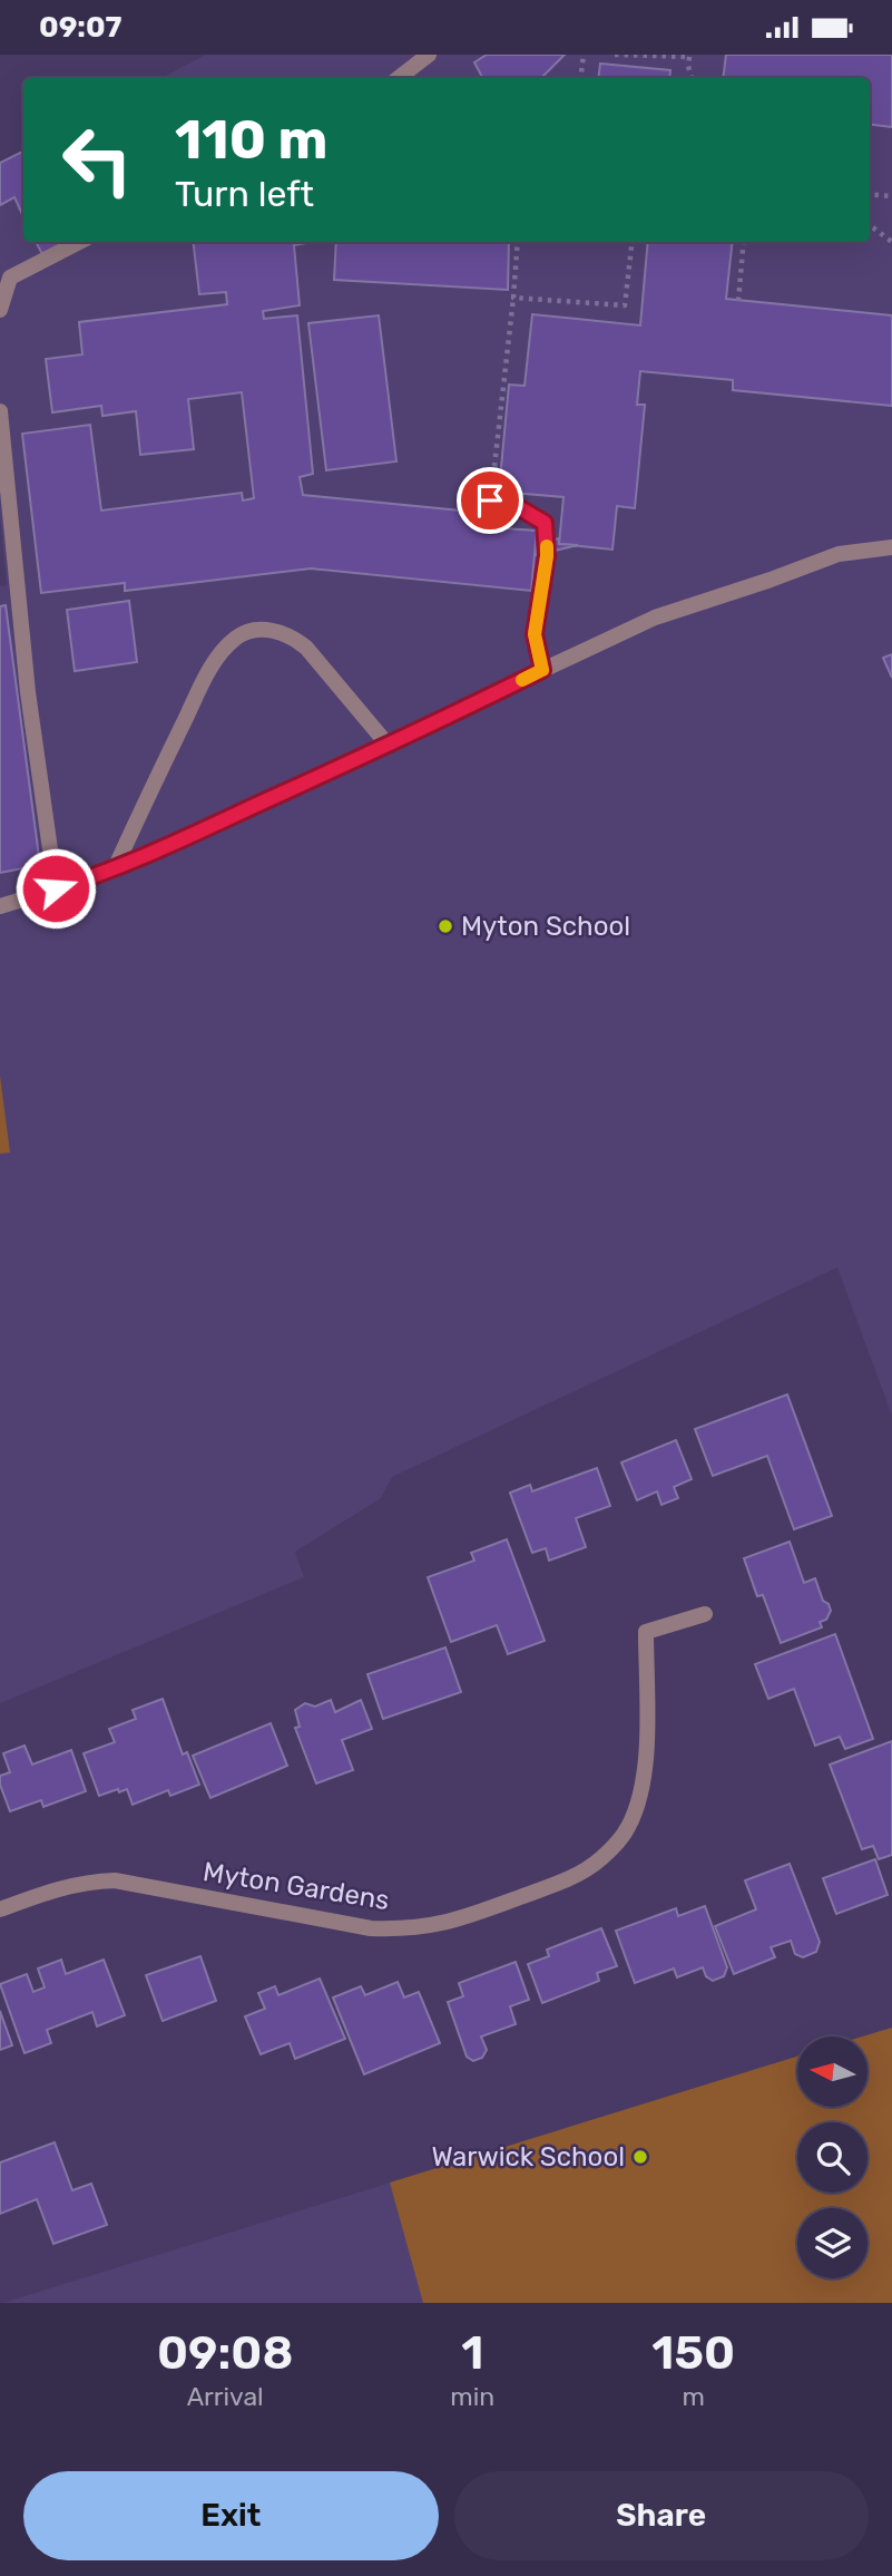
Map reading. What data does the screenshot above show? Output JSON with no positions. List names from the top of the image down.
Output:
{
  "streets": {
    "street": ["Myton Gardens"]
  },
  "places": ["Myton School", "Warwick School"],
  "north": "left",
  "page": {
    "status": "09:07",
    "turn": ["110 m", "Turn left"],
    "eta": [
      "09:08",
      "Arrival",
      "1",
      "min",
      "150",
      "m"
    ],
    "buttons": ["Exit", "Share"]
  }
}
